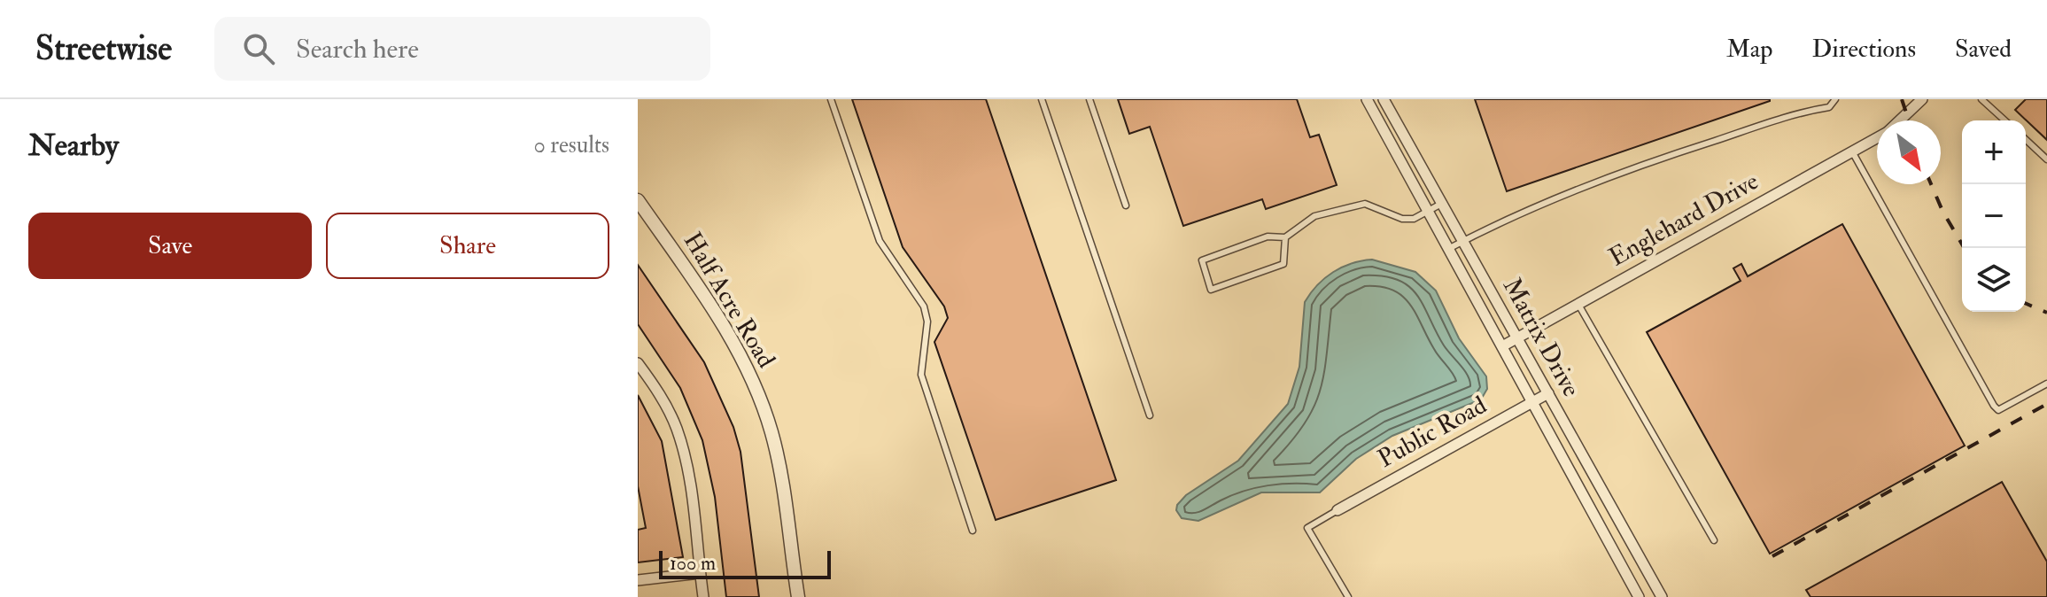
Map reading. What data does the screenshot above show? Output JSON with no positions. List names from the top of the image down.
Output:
{
  "streets": {
    "street": [
      "Englehard Drive",
      "Half Acre Road",
      "Matrix Drive",
      "Public Road"
    ]
  },
  "crossings": [
    ["Englehard Drive", "Matrix Drive"],
    ["Matrix Drive", "Public Road"]
  ],
  "scale_bar": "100 m",
  "north": "bottom right",
  "page": {
    "header": "Streetwise",
    "search": "Search here",
    "nav": ["Map", "Directions", "Saved"],
    "heading": ["Nearby", "0 results"],
    "map_buttons": ["+", "−"],
    "buttons": ["Save", "Share"],
    "scale": "100 m"
  }
}
